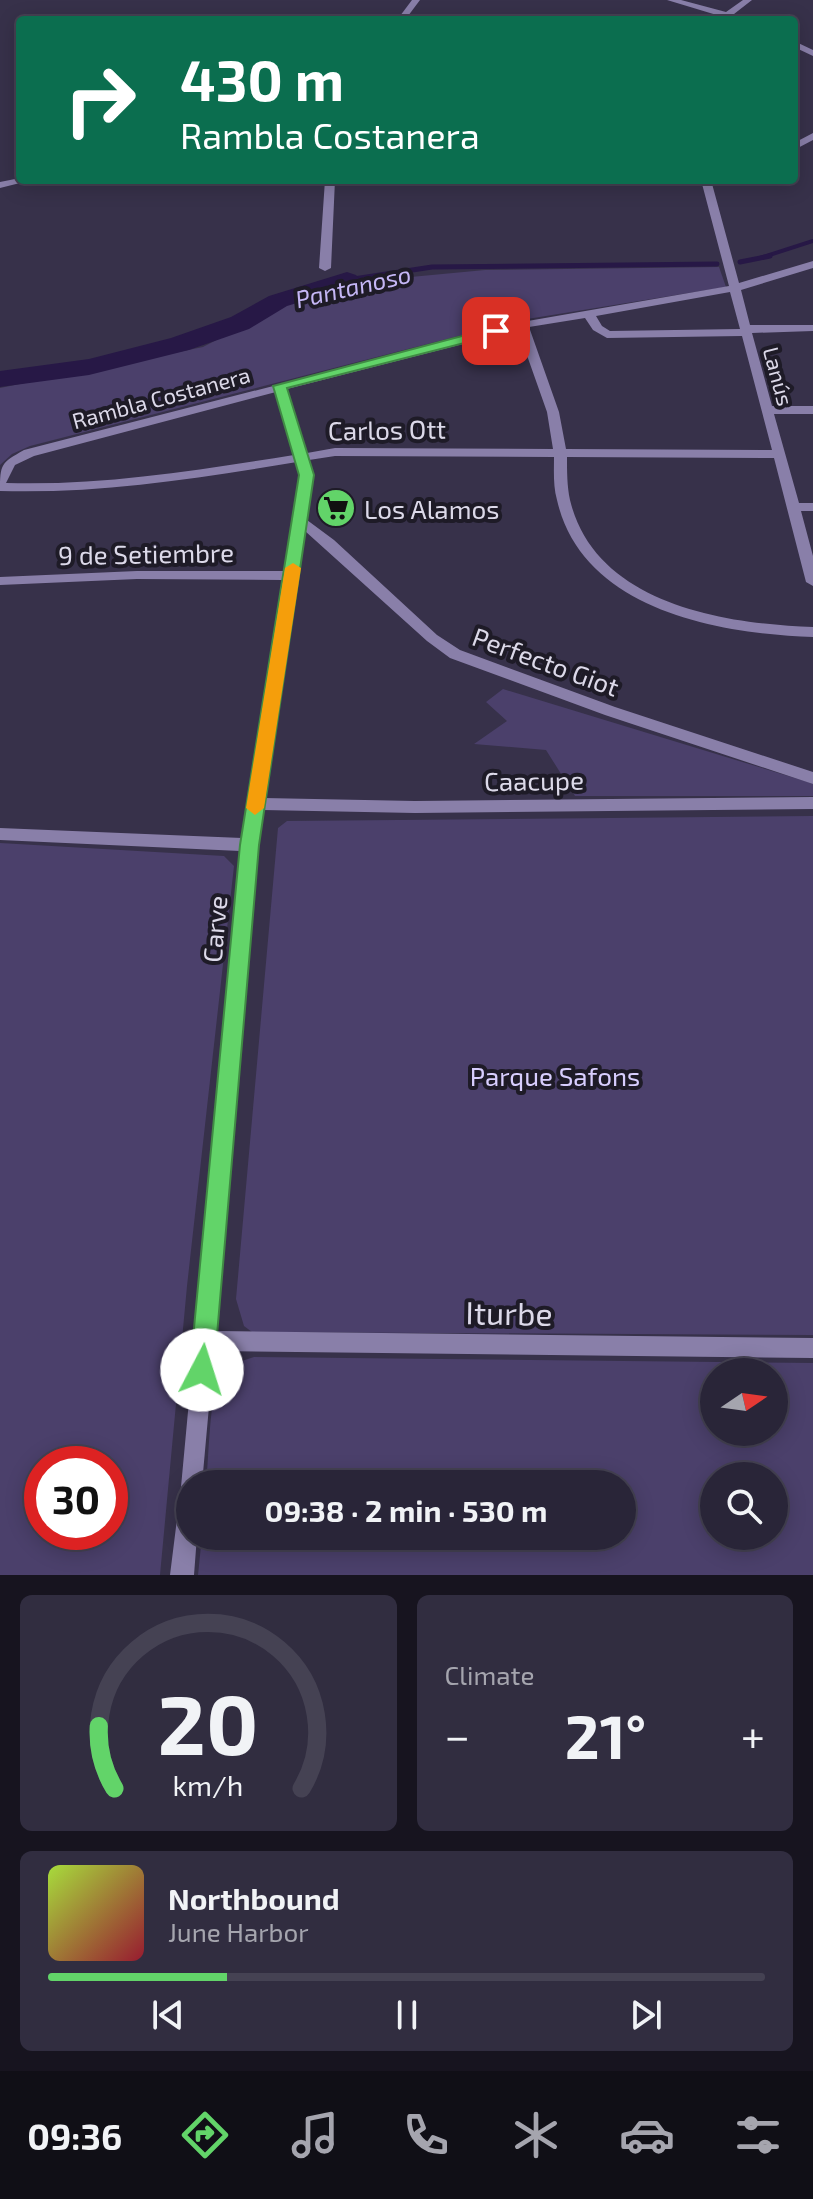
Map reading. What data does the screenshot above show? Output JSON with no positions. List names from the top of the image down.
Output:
{
  "streets": {
    "street": [
      "Lanús",
      "Rambla Costanera",
      "Carlos Ott",
      "9 de Setiembre",
      "Perfecto Giot",
      "Caacupe",
      "Carve",
      "Iturbe"
    ]
  },
  "crossings": [
    ["Lanús", "Rambla Costanera"],
    ["Lanús", "Carlos Ott"],
    ["Rambla Costanera", "Carlos Ott"],
    ["Rambla Costanera", "Carve"],
    ["Carlos Ott", "Carve"],
    ["9 de Setiembre", "Carve"],
    ["Perfecto Giot", "Carve"],
    ["Caacupe", "Carve"],
    ["Carve", "Iturbe"]
  ],
  "water": ["Pantanoso"],
  "parks": ["Parque Safons"],
  "places": {
    "supermarket": ["Los Alamos"]
  },
  "north": "right",
  "page": {
    "turn": ["430 m", "Rambla Costanera"],
    "limit": "30",
    "trip": "09:38 · 2 min · 530 m",
    "tile": "Climate",
    "heat": ["−", "21°", "+"],
    "song": ["Northbound", "June Harbor"],
    "tabs": "09:36",
    "gauge": ["20", "km/h"]
  }
}
